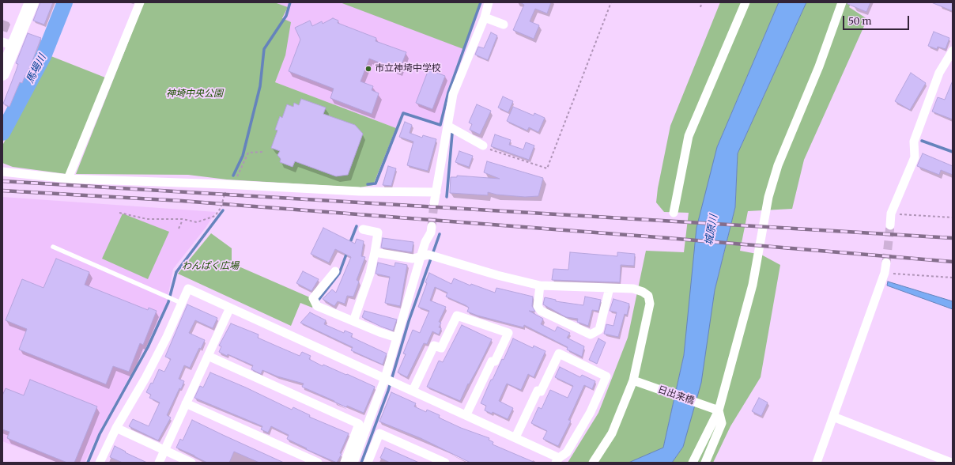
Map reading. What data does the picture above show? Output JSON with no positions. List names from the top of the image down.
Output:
{
  "streets": {
    "street": ["日出来橋"]
  },
  "water": ["馬場川", "城原川"],
  "parks": ["神埼中央公園", "わんぱく広場"],
  "places": ["市立神埼中学校"],
  "scale_bar": "50 m"
}
